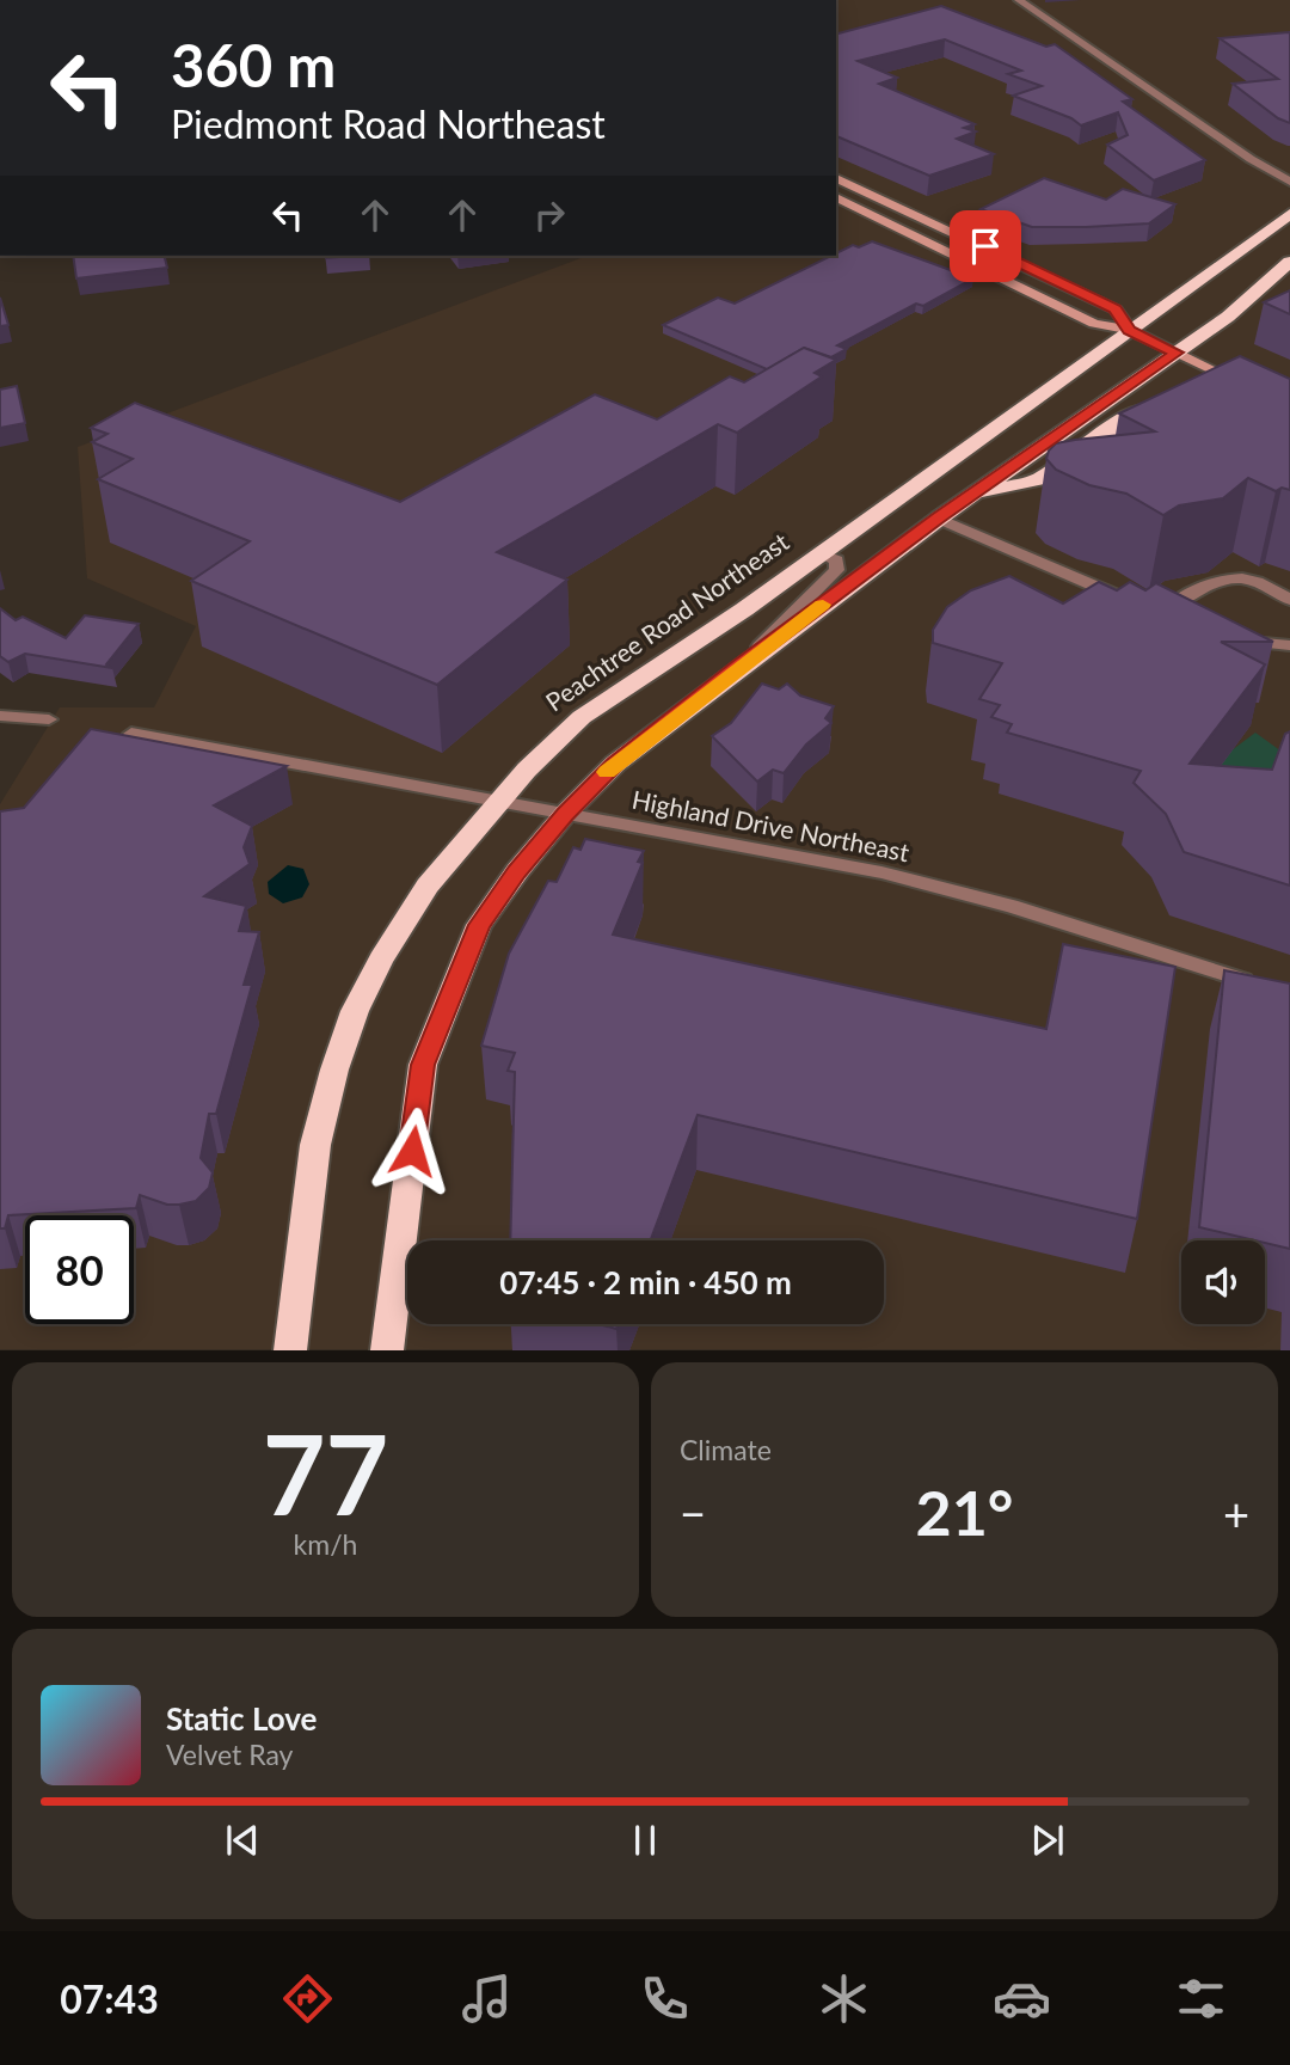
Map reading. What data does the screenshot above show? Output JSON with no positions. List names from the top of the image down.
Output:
{
  "streets": {
    "highway": ["Peachtree Road Northeast"],
    "street": ["Highland Drive Northeast"]
  },
  "crossings": [
    ["Peachtree Road Northeast", "Highland Drive Northeast"]
  ],
  "page": {
    "turn": ["360 m", "Piedmont Road Northeast"],
    "limit": "80",
    "trip": "07:45 · 2 min · 450 m",
    "tile": [
      ["77", "km/h"],
      "Climate"
    ],
    "heat": ["−", "21°", "+"],
    "song": ["Static Love", "Velvet Ray"],
    "tabs": "07:43"
  }
}
